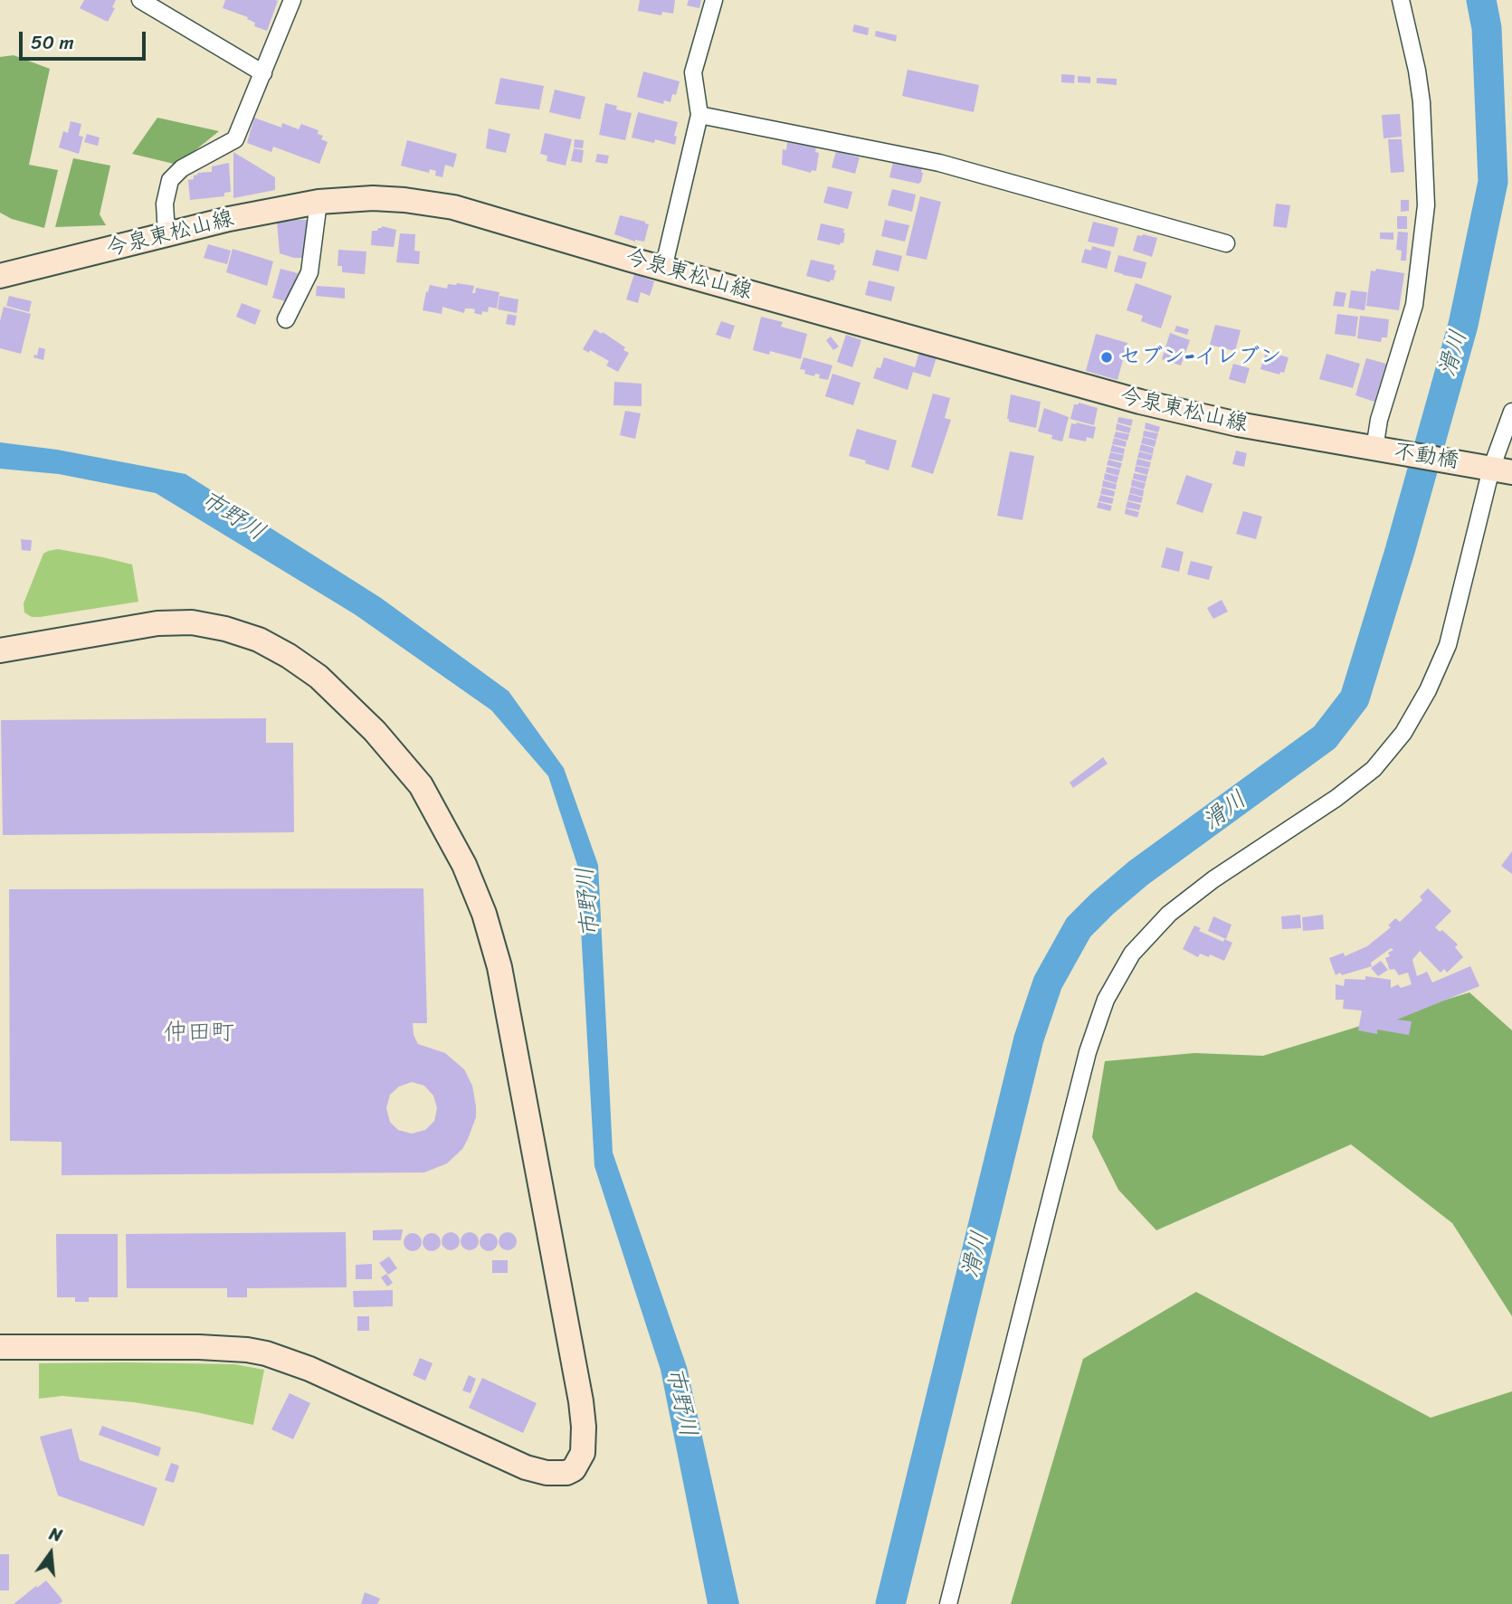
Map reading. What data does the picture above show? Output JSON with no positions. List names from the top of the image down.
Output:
{
  "streets": {
    "street": ["今泉東松山線", "不動橋"]
  },
  "crossings": [
    ["今泉東松山線", "不動橋"]
  ],
  "districts": ["仲田町"],
  "water": ["滑川", "市野川"],
  "places": ["セブン-イレブン"],
  "scale_bar": "50 m",
  "north": "top"
}
